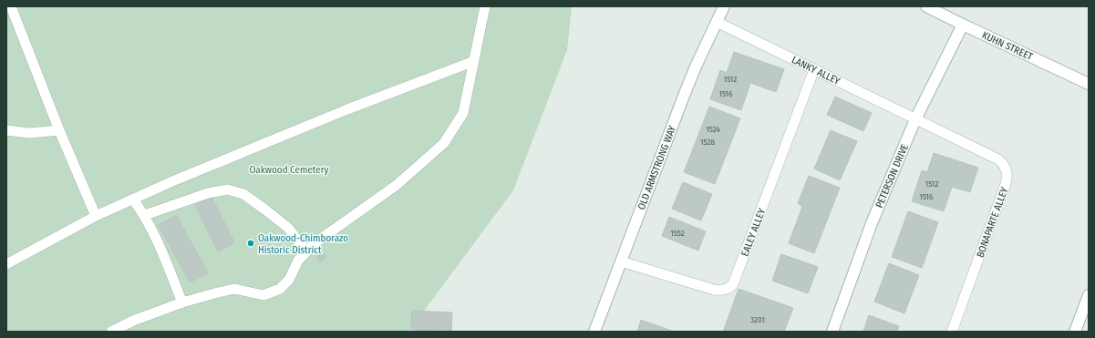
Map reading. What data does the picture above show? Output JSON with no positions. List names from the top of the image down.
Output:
{
  "streets": {
    "street": ["KUHN STREET", "OLD ARMSTRONG WAY", "PETERSON DRIVE"],
    "lane": ["LANKY ALLEY", "BONAPARTE ALLEY", "EALEY ALLEY"]
  },
  "crossings": [
    ["KUHN STREET", "PETERSON DRIVE"],
    ["LANKY ALLEY", "OLD ARMSTRONG WAY"],
    ["LANKY ALLEY", "PETERSON DRIVE"],
    ["LANKY ALLEY", "BONAPARTE ALLEY"],
    ["LANKY ALLEY", "EALEY ALLEY"],
    ["OLD ARMSTRONG WAY", "EALEY ALLEY"],
    ["PETERSON DRIVE", "BONAPARTE ALLEY"]
  ],
  "parks": ["Oakwood Cemetery"],
  "places": ["Oakwood-Chimborazo Historic District"],
  "house_numbers": [
    "1512",
    "1516",
    "1524",
    "1528",
    "1512",
    "1516",
    "1552",
    "3201"
  ]
}
